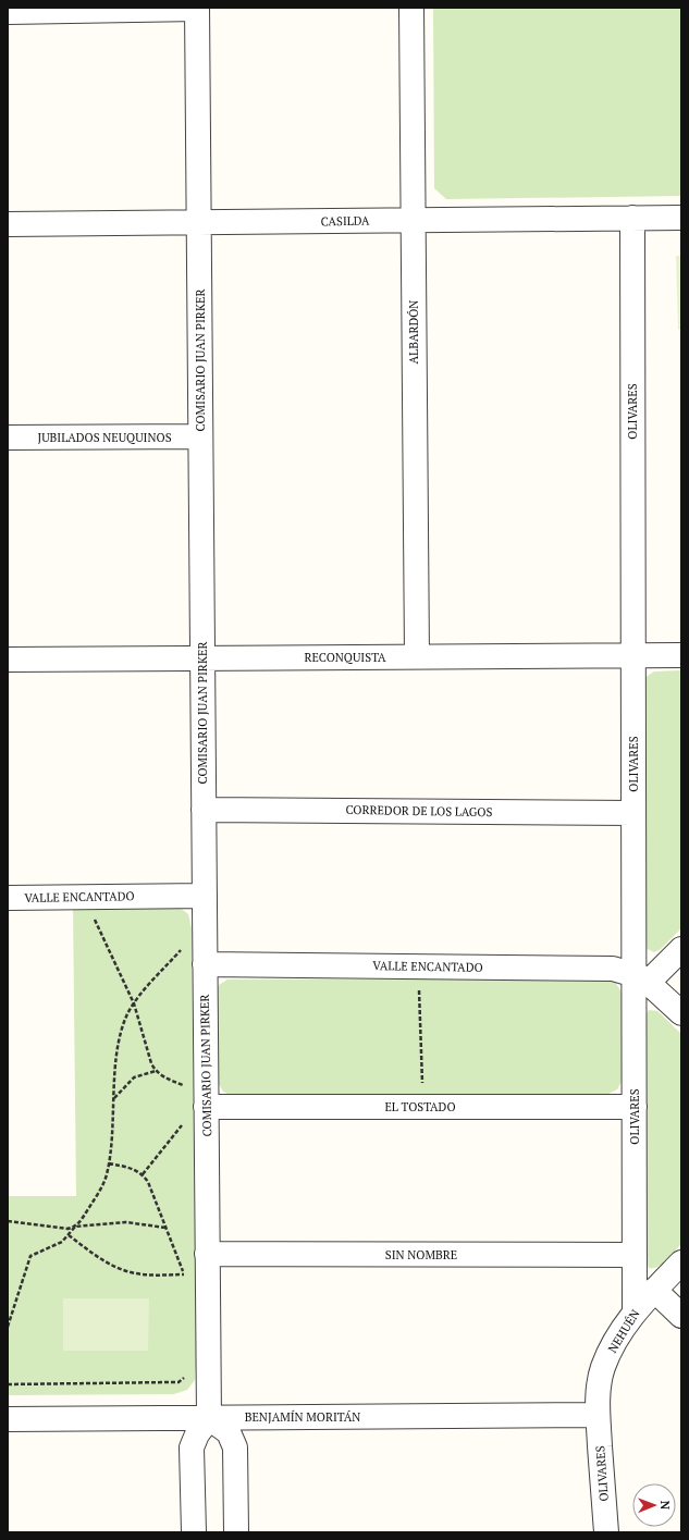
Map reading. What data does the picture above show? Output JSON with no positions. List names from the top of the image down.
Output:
{
  "streets": {
    "street": [
      "CASILDA",
      "ALBARDÓN",
      "COMISARIO JUAN PIRKER",
      "OLIVARES",
      "JUBILADOS NEUQUINOS",
      "RECONQUISTA",
      "CORREDOR DE LOS LAGOS",
      "VALLE ENCANTADO",
      "EL TOSTADO",
      "SIN NOMBRE",
      "NEHUÉN",
      "BENJAMÍN MORITÁN"
    ]
  },
  "crossings": [
    ["CASILDA", "ALBARDÓN"],
    ["CASILDA", "COMISARIO JUAN PIRKER"],
    ["CASILDA", "OLIVARES"],
    ["ALBARDÓN", "RECONQUISTA"],
    ["COMISARIO JUAN PIRKER", "JUBILADOS NEUQUINOS"],
    ["COMISARIO JUAN PIRKER", "RECONQUISTA"],
    ["COMISARIO JUAN PIRKER", "CORREDOR DE LOS LAGOS"],
    ["COMISARIO JUAN PIRKER", "VALLE ENCANTADO"],
    ["COMISARIO JUAN PIRKER", "EL TOSTADO"],
    ["COMISARIO JUAN PIRKER", "SIN NOMBRE"],
    ["COMISARIO JUAN PIRKER", "BENJAMÍN MORITÁN"],
    ["OLIVARES", "RECONQUISTA"],
    ["OLIVARES", "CORREDOR DE LOS LAGOS"],
    ["OLIVARES", "VALLE ENCANTADO"],
    ["OLIVARES", "EL TOSTADO"],
    ["OLIVARES", "SIN NOMBRE"],
    ["OLIVARES", "NEHUÉN"],
    ["OLIVARES", "BENJAMÍN MORITÁN"],
    ["NEHUÉN", "BENJAMÍN MORITÁN"]
  ],
  "north": "right"
}
